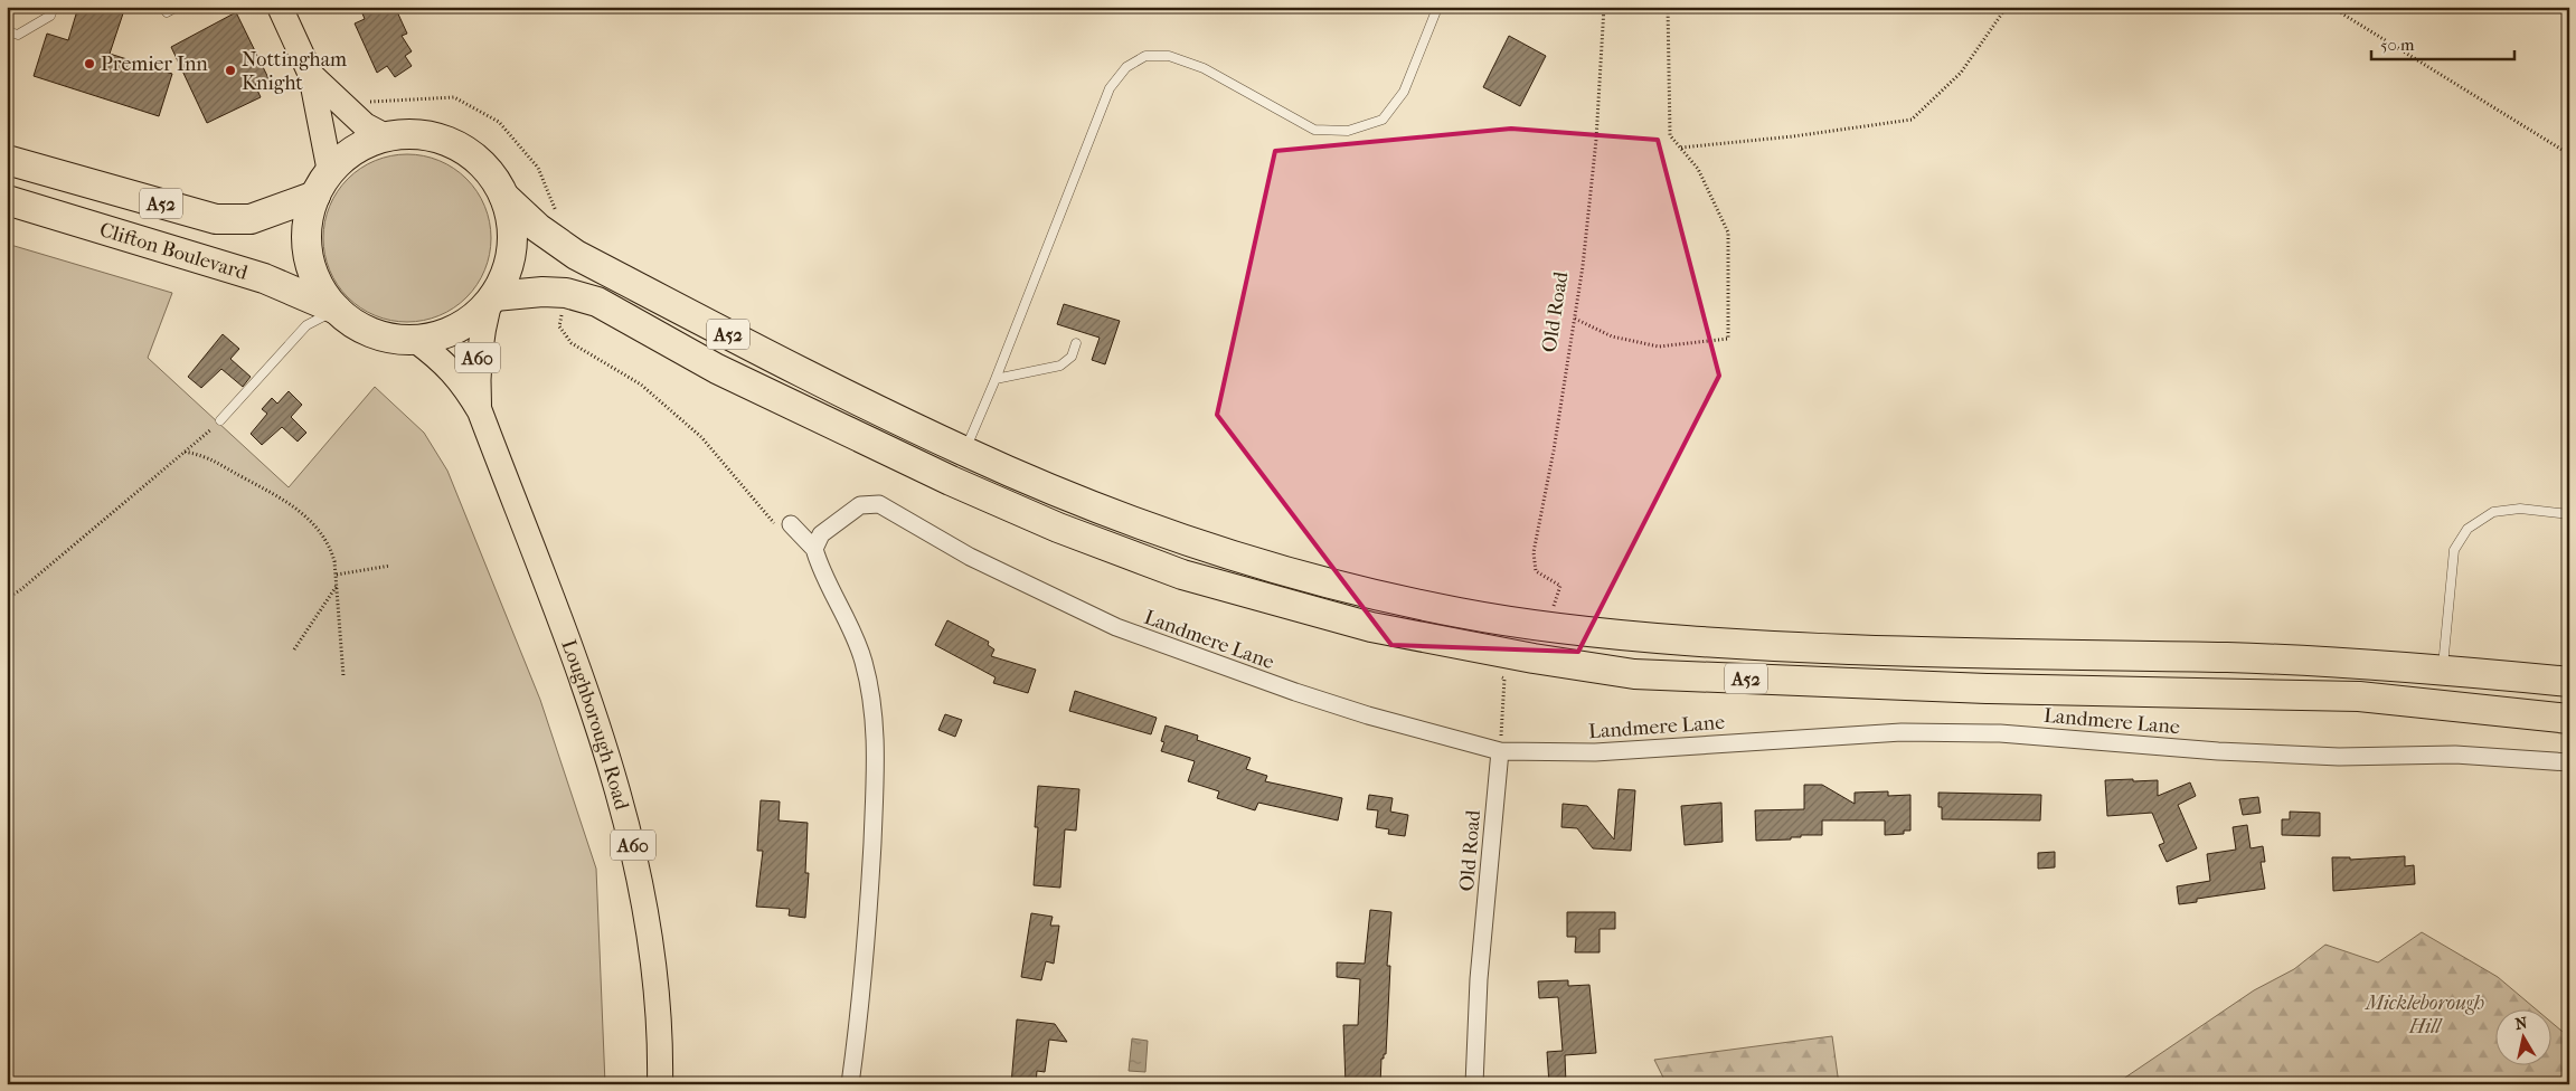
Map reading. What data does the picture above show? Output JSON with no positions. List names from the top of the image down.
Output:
{
  "streets": {
    "highway": ["A52", "Clifton Boulevard"],
    "main road": ["A60", "Loughborough Road"],
    "street": ["Old Road", "Landmere Lane"]
  },
  "crossings": [
    ["A52", "Clifton Boulevard"],
    ["A52", "Loughborough Road"],
    ["Old Road", "Landmere Lane"]
  ],
  "parks": ["Mickleborough Hill"],
  "places": ["Premier Inn", "Nottingham Knight"],
  "scale_bar": "50 m",
  "north": "top"
}
